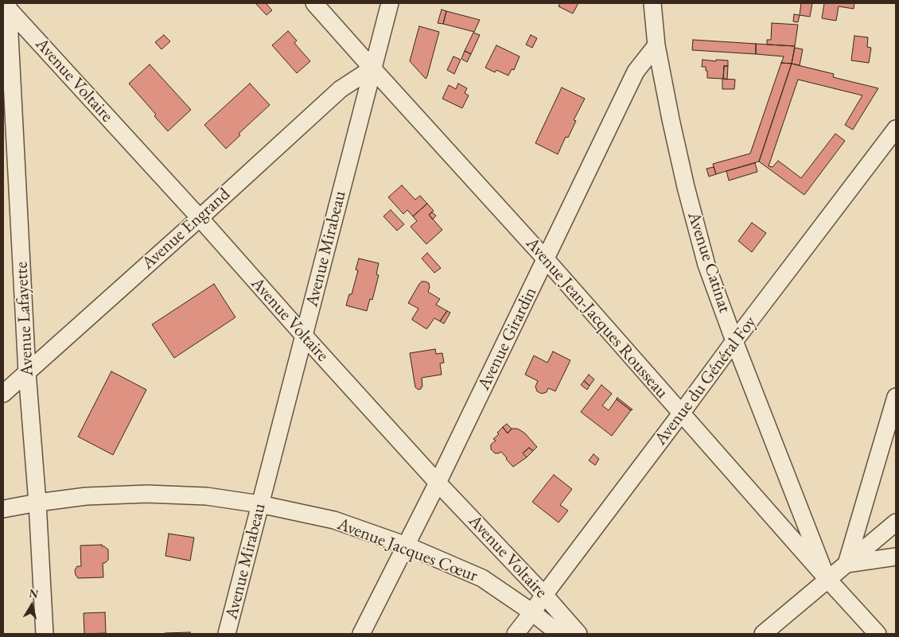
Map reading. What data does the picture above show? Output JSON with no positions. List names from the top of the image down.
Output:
{
  "streets": {
    "street": [
      "Avenue Voltaire",
      "Avenue Engrand",
      "Avenue Mirabeau",
      "Avenue Catinat",
      "Avenue Jean-Jacques Rousseau",
      "Avenue Lafayette",
      "Avenue Girardin",
      "Avenue du Général Foy",
      "Avenue Jacques Cœur"
    ]
  },
  "crossings": [
    ["Avenue Voltaire", "Avenue Engrand"],
    ["Avenue Voltaire", "Avenue Mirabeau"],
    ["Avenue Voltaire", "Avenue Lafayette"],
    ["Avenue Voltaire", "Avenue Girardin"],
    ["Avenue Voltaire", "Avenue du Général Foy"],
    ["Avenue Engrand", "Avenue Mirabeau"],
    ["Avenue Engrand", "Avenue Jean-Jacques Rousseau"],
    ["Avenue Engrand", "Avenue Lafayette"],
    ["Avenue Mirabeau", "Avenue Jean-Jacques Rousseau"],
    ["Avenue Mirabeau", "Avenue Jacques Cœur"],
    ["Avenue Catinat", "Avenue Jean-Jacques Rousseau"],
    ["Avenue Catinat", "Avenue Girardin"],
    ["Avenue Catinat", "Avenue du Général Foy"],
    ["Avenue Jean-Jacques Rousseau", "Avenue Girardin"],
    ["Avenue Jean-Jacques Rousseau", "Avenue du Général Foy"],
    ["Avenue Lafayette", "Avenue Jacques Cœur"],
    ["Avenue Girardin", "Avenue Jacques Cœur"],
    ["Avenue du Général Foy", "Avenue Jacques Cœur"]
  ],
  "north": "top"
}
